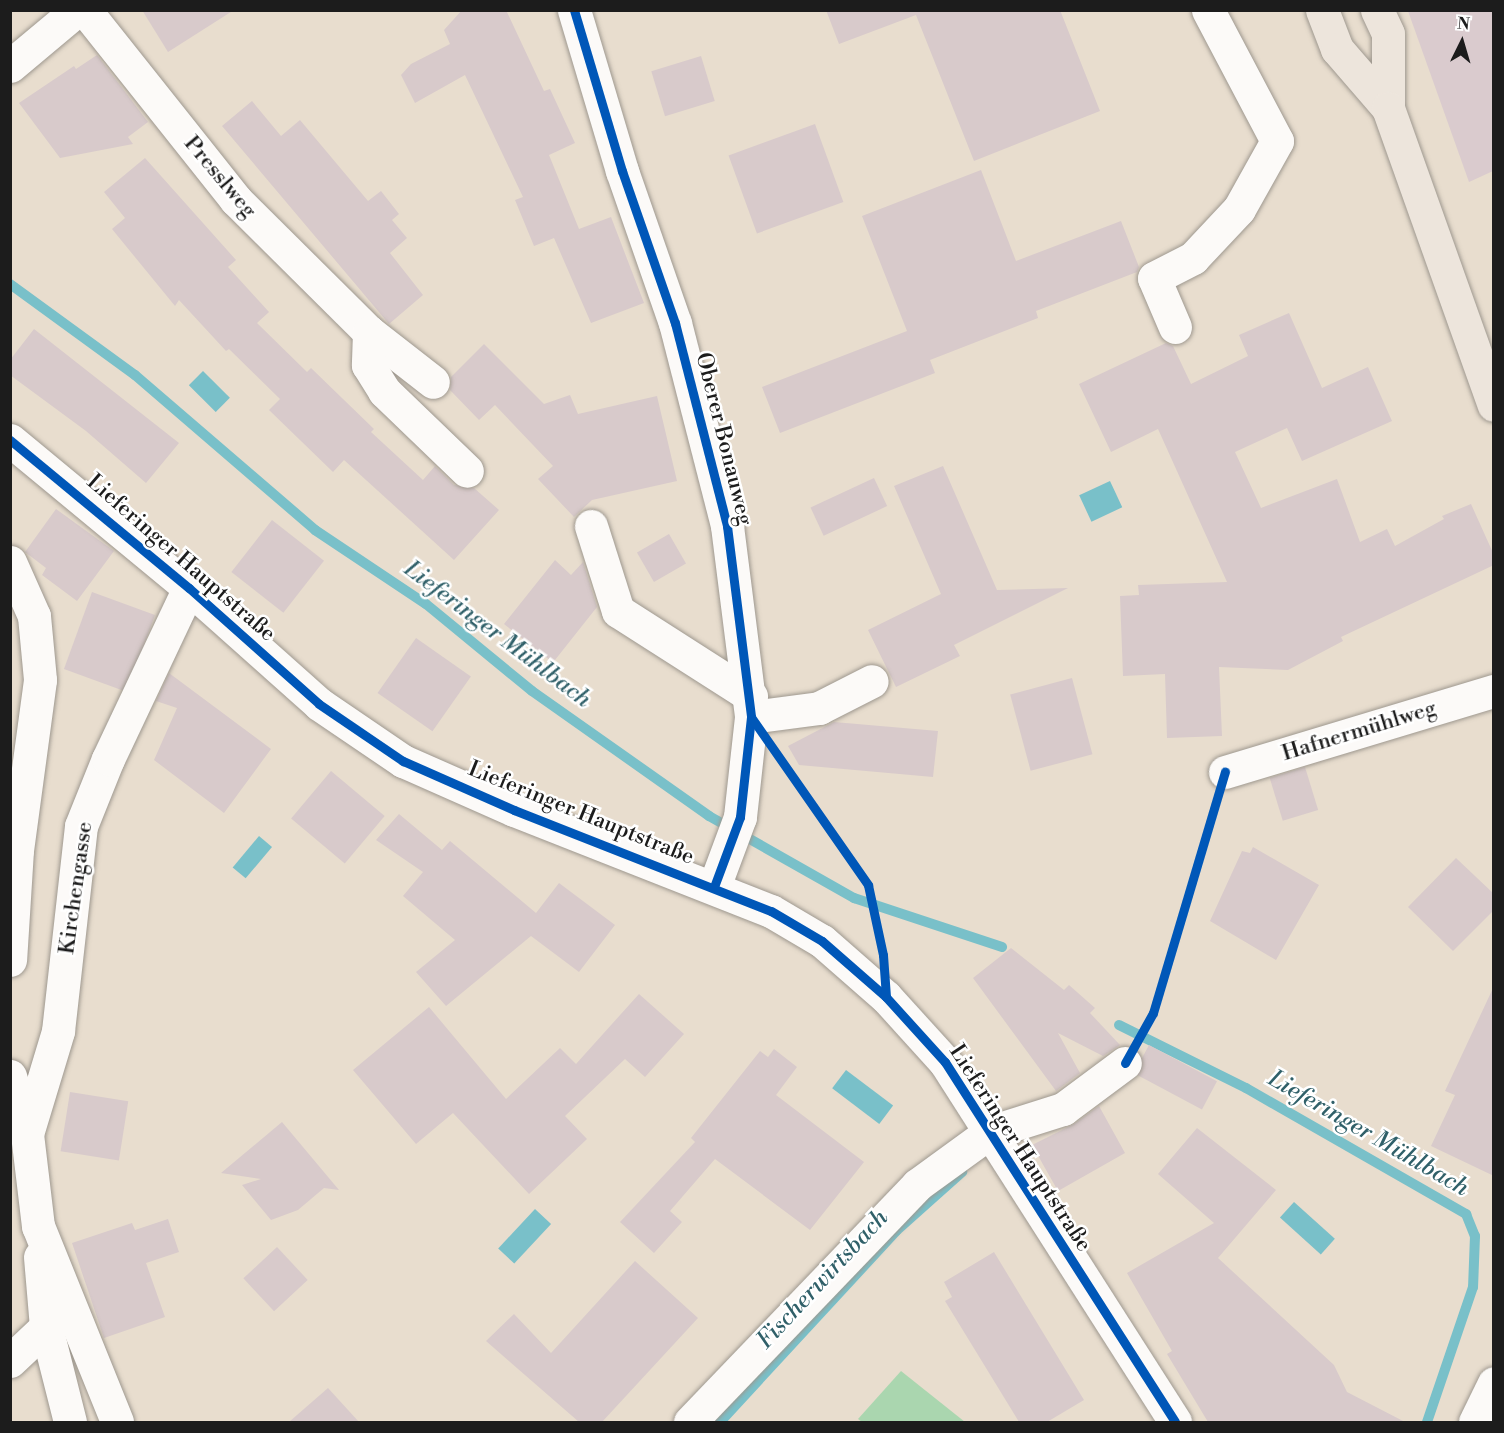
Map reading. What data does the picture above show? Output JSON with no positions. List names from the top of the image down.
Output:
{
  "streets": {
    "street": [
      "Presslweg",
      "Oberer Bonauweg",
      "Lieferinger Hauptstraße",
      "Hafnermühlweg",
      "Kirchengasse"
    ]
  },
  "crossings": [
    ["Oberer Bonauweg", "Lieferinger Hauptstraße"],
    ["Lieferinger Hauptstraße", "Kirchengasse"]
  ],
  "water": ["Lieferinger Mühlbach", "Fischerwirtsbach"],
  "north": "top"
}
